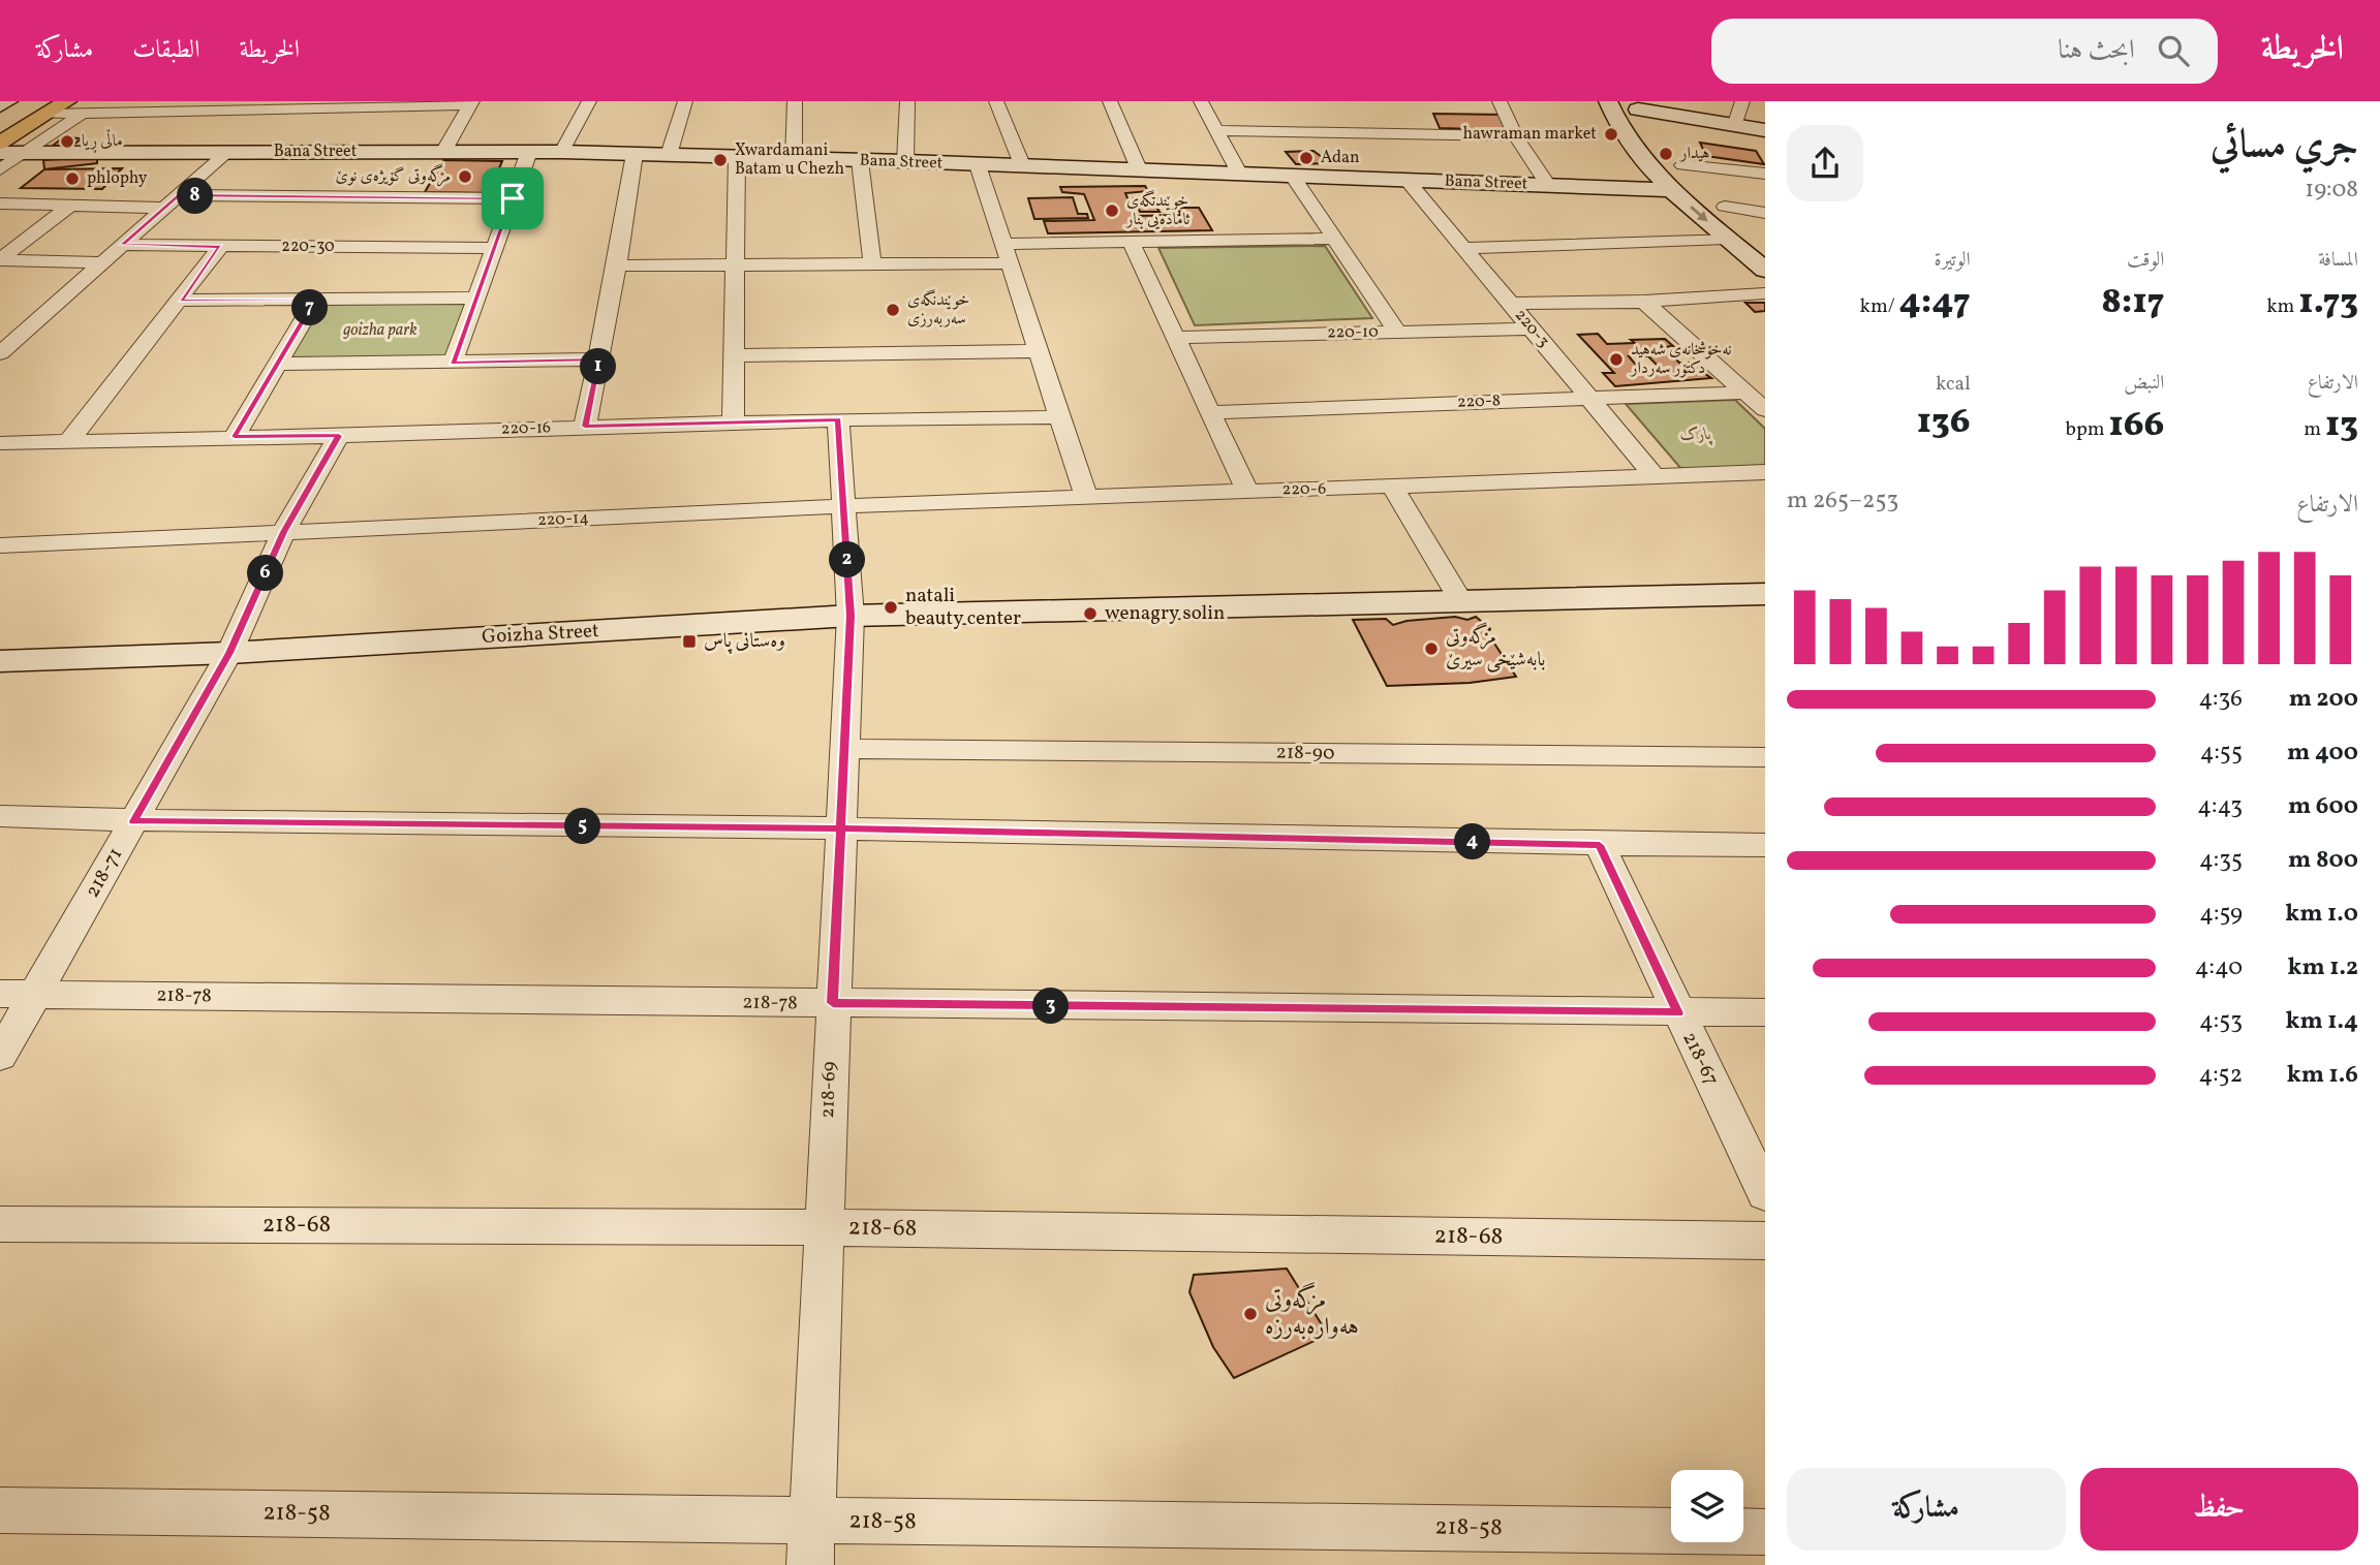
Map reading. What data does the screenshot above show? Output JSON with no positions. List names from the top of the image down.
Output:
{
  "streets": {
    "street": [
      "Bana Street",
      "220-30",
      "220-3",
      "220-10",
      "220-8",
      "220-16",
      "220-6",
      "220-14",
      "Goizha Street",
      "218-90",
      "218-71",
      "218-78",
      "218-67",
      "218-69",
      "218-68",
      "218-58"
    ]
  },
  "crossings": [
    ["Bana Street", "220-3"],
    ["220-3", "220-10"],
    ["220-3", "220-8"],
    ["220-3", "220-6"],
    ["220-16", "218-71"],
    ["220-16", "218-69"],
    ["220-6", "220-14"],
    ["220-6", "218-69"],
    ["220-14", "218-71"],
    ["220-14", "218-69"],
    ["Goizha Street", "218-71"],
    ["Goizha Street", "218-69"],
    ["218-90", "218-69"],
    ["218-71", "218-78"],
    ["218-78", "218-67"],
    ["218-78", "218-69"],
    ["218-69", "218-68"],
    ["218-69", "218-58"]
  ],
  "parks": ["goizha park", "پارک"],
  "places": {
    "other": [
      "hawraman market",
      "ماڵی ڕیا",
      "هيدار",
      "Adan",
      "Xwardamani Batam u Chezh",
      "مزگەوتی گۆیژەی نوێ",
      "phlophy",
      "خوێندنگەی ئامادەیی بنار",
      "خوێندنگەی سەربەرزی",
      "نەخۆشخانەی شەهید دکتۆر سەردار",
      "natali beauty center",
      "wenagry solin",
      "مزگه‌وتی بابەشێخی سیرێ",
      "مزگەوتی هەوارەبەرزە"
    ],
    "transit": ["وەستانی پاس"]
  },
  "page": {
    "header": "الخريطة",
    "search": "ابحث هنا",
    "nav": ["الخريطة", "الطبقات", "مشاركة"],
    "heading": ["جري مسائي", "19:08"],
    "pins": [
      "8",
      "7",
      "1",
      "2",
      "6",
      "5",
      "4",
      "3"
    ],
    "stats": [
      ["المسافة", "1.73 km"],
      ["الوقت", "8:17"],
      ["الوتيرة", "4:47 /km"],
      ["الارتفاع", "13 m"],
      ["النبض", "166 bpm"],
      ["kcal", "136"]
    ],
    "chart": ["الارتفاع", "253–265 m"],
    "list": [
      {
        "name": "200 m",
        "note": "4:36"
      },
      {
        "name": "400 m",
        "note": "4:55"
      },
      {
        "name": "600 m",
        "note": "4:43"
      },
      {
        "name": "800 m",
        "note": "4:35"
      },
      {
        "name": "1.0 km",
        "note": "4:59"
      },
      {
        "name": "1.2 km",
        "note": "4:40"
      },
      {
        "name": "1.4 km",
        "note": "4:53"
      },
      {
        "name": "1.6 km",
        "note": "4:52"
      }
    ],
    "buttons": ["حفظ", "مشاركة"]
  }
}
